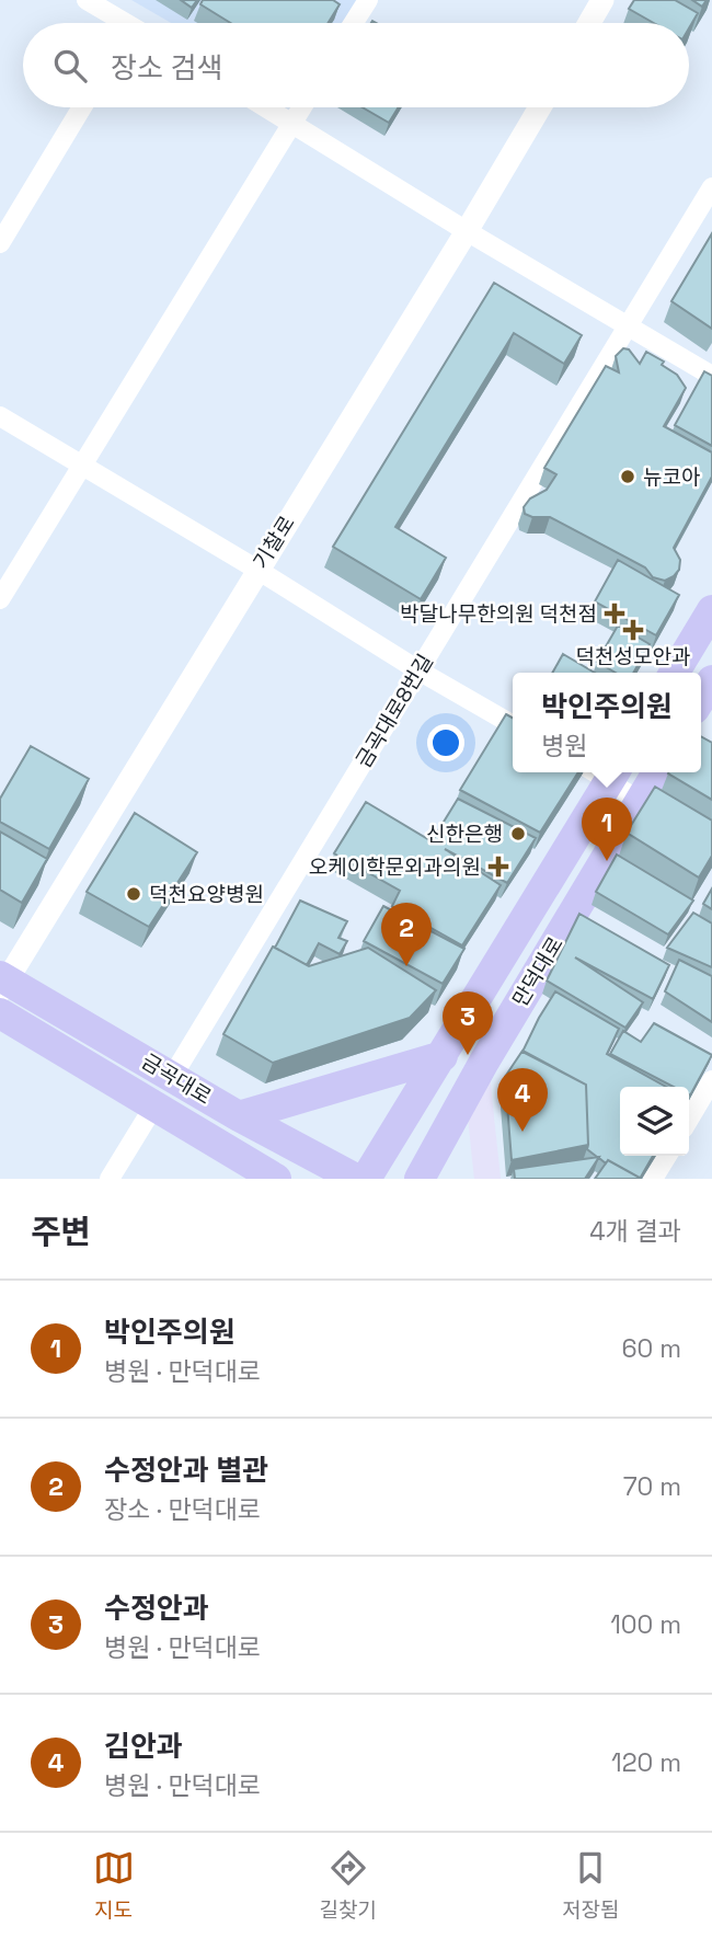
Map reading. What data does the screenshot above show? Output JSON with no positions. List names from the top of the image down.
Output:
{
  "streets": {
    "main road": ["만덕대로", "금곡대로"],
    "street": ["기찰로", "금곡대로8번길"]
  },
  "crossings": [
    ["기찰로", "금곡대로"],
    ["금곡대로8번길", "금곡대로"]
  ],
  "places": {
    "other": ["뉴코아", "신한은행", "덕천요양병원"],
    "health": ["박달나무한의원 덕천점", "덕천성모안과", "오케이학문외과의원"]
  },
  "page": {
    "search": "장소 검색",
    "popup": ["박인주의원", "병원"],
    "pins": [
      "1",
      "2",
      "3",
      "4"
    ],
    "heading": ["주변", "4개 결과"],
    "list": [
      {
        "mark": "1",
        "name": "박인주의원",
        "note": "병원 · 만덕대로",
        "value": "60 m"
      },
      {
        "mark": "2",
        "name": "수정안과 별관",
        "note": "장소 · 만덕대로",
        "value": "70 m"
      },
      {
        "mark": "3",
        "name": "수정안과",
        "note": "병원 · 만덕대로",
        "value": "100 m"
      },
      {
        "mark": "4",
        "name": "김안과",
        "note": "병원 · 만덕대로",
        "value": "120 m"
      }
    ],
    "nav": ["지도", "길찾기", "저장됨"]
  }
}
